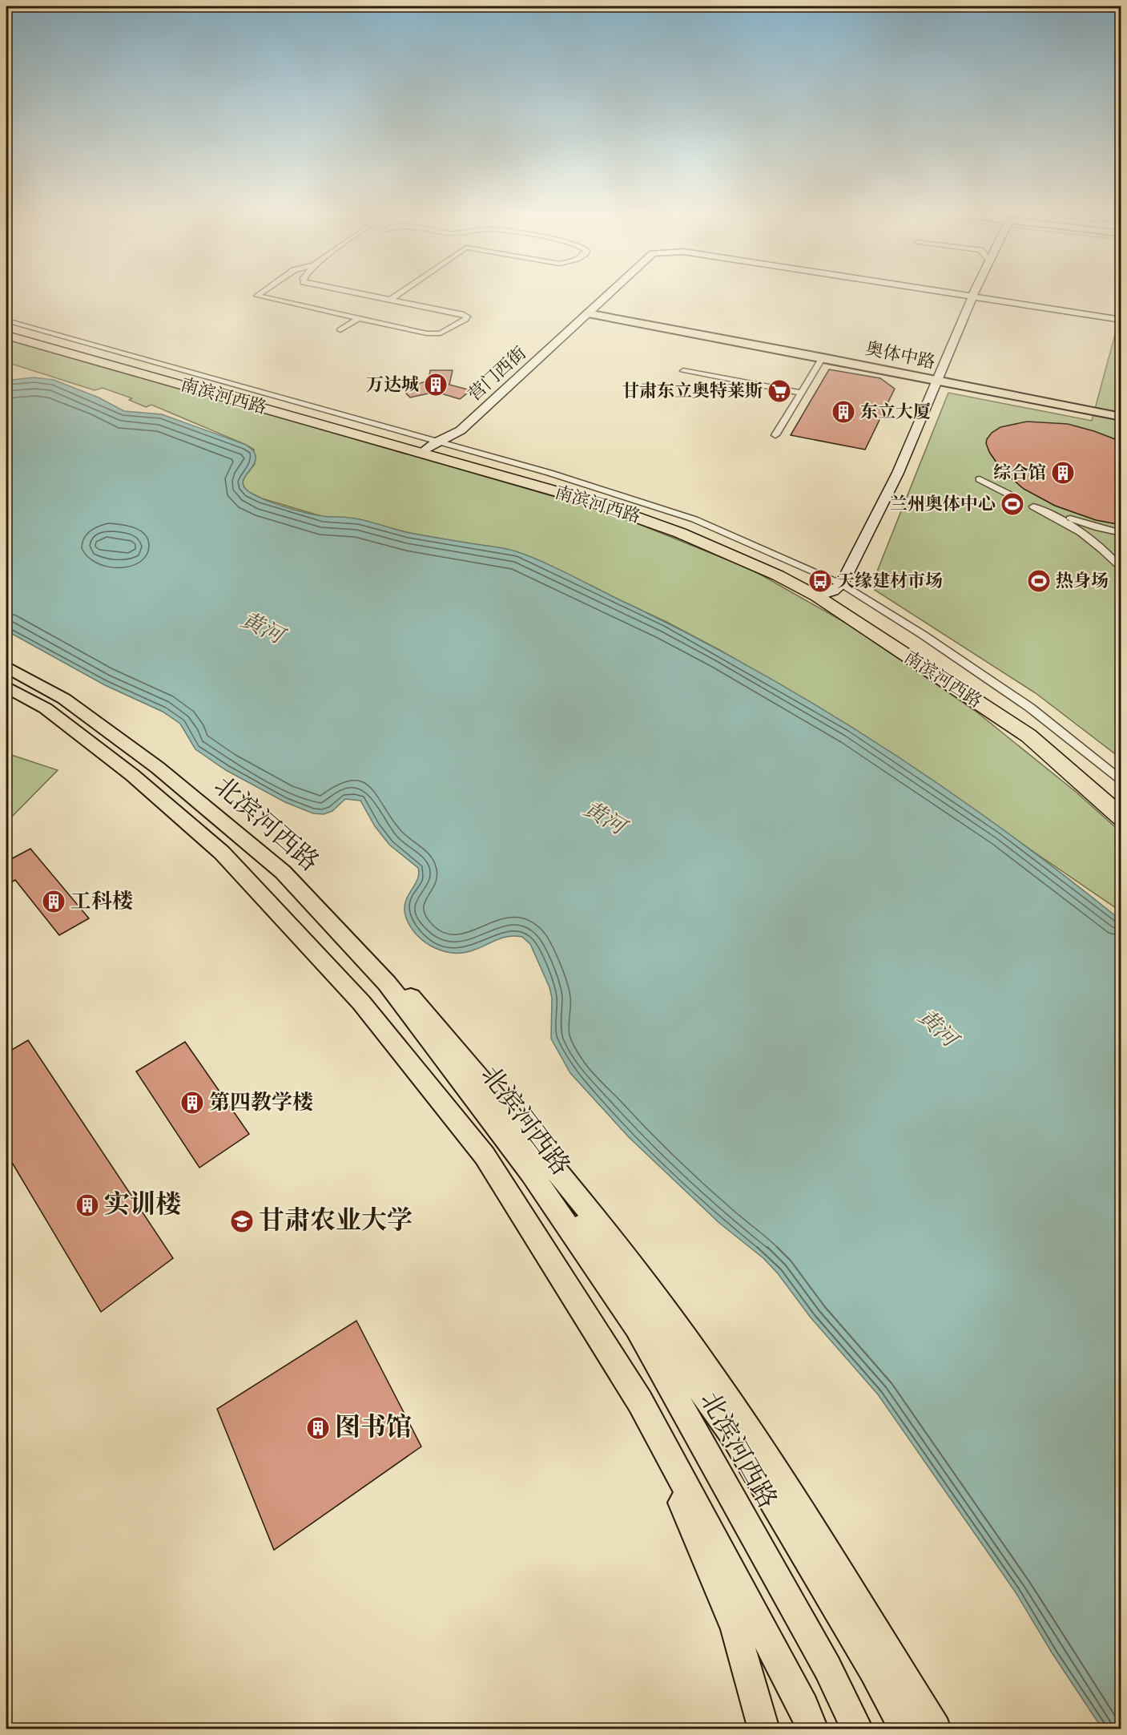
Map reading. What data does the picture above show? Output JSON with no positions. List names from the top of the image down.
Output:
{
  "streets": {
    "highway": ["南滨河西路"],
    "main road": ["奥体中路", "北滨河西路"],
    "street": ["营门西街"]
  },
  "crossings": [
    ["奥体中路", "营门西街"],
    ["营门西街", "南滨河西路"]
  ],
  "water": ["黄河"],
  "places": {
    "building": [
      "万达城",
      "东立大厦",
      "综合馆",
      "工科楼",
      "第四教学楼",
      "实训楼",
      "图书馆"
    ],
    "supermarket": ["甘肃东立奥特莱斯"],
    "sports": ["兰州奥体中心", "热身场"],
    "bus stop": ["天缘建材市场"],
    "school or university": ["甘肃农业大学"]
  }
}
